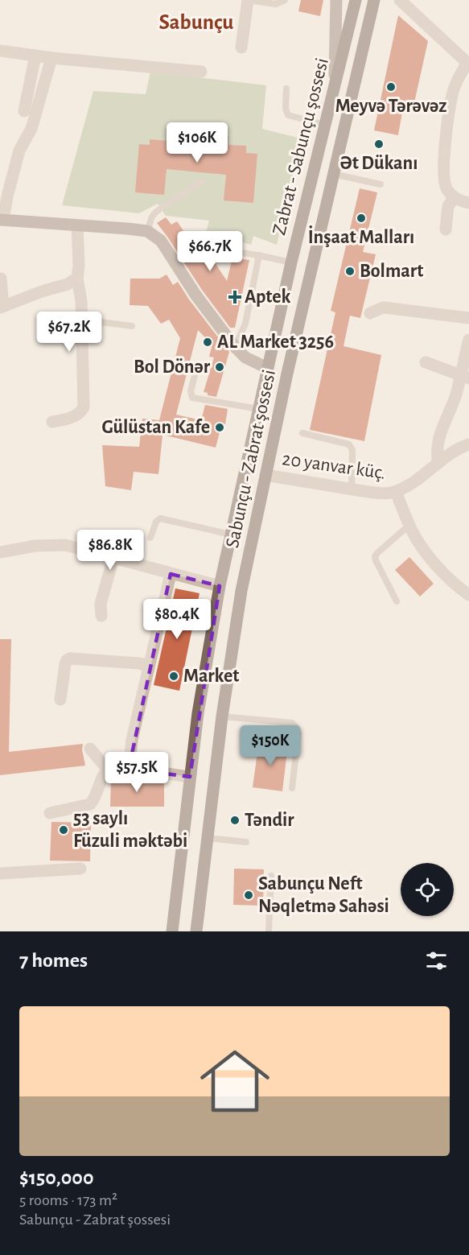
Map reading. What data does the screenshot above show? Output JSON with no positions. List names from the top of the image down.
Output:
{
  "streets": {
    "main road": ["Zabrat - Sabunçu şossesi", "Sabunçu - Zabrat şossesi"],
    "street": ["20 yanvar küç."]
  },
  "crossings": [
    ["Sabunçu - Zabrat şossesi", "20 yanvar küç."]
  ],
  "districts": ["Sabunçu"],
  "places": {
    "other": [
      "Meyvə Tərəvəz",
      "Ət Dükanı",
      "İnşaat Malları",
      "Bolmart",
      "AL Market 3256",
      "Bol Dönər",
      "Gülüstan Kafe",
      "Market",
      "Təndir",
      "53 saylı Füzuli məktəbi",
      "Sabunçu Neft Nəqletmə Sahəsi"
    ],
    "health": ["Aptek"]
  },
  "page": {
    "price": [
      "$106K",
      "$66.7K",
      "$67.2K",
      "$86.8K",
      "$80.4K",
      "$150K",
      "$57.5K"
    ],
    "heading": "7 homes",
    "list": [
      {
        "name": "$150,000",
        "note": "5 rooms · 173 m² · Sabunçu - Zabrat şossesi"
      }
    ]
  }
}
